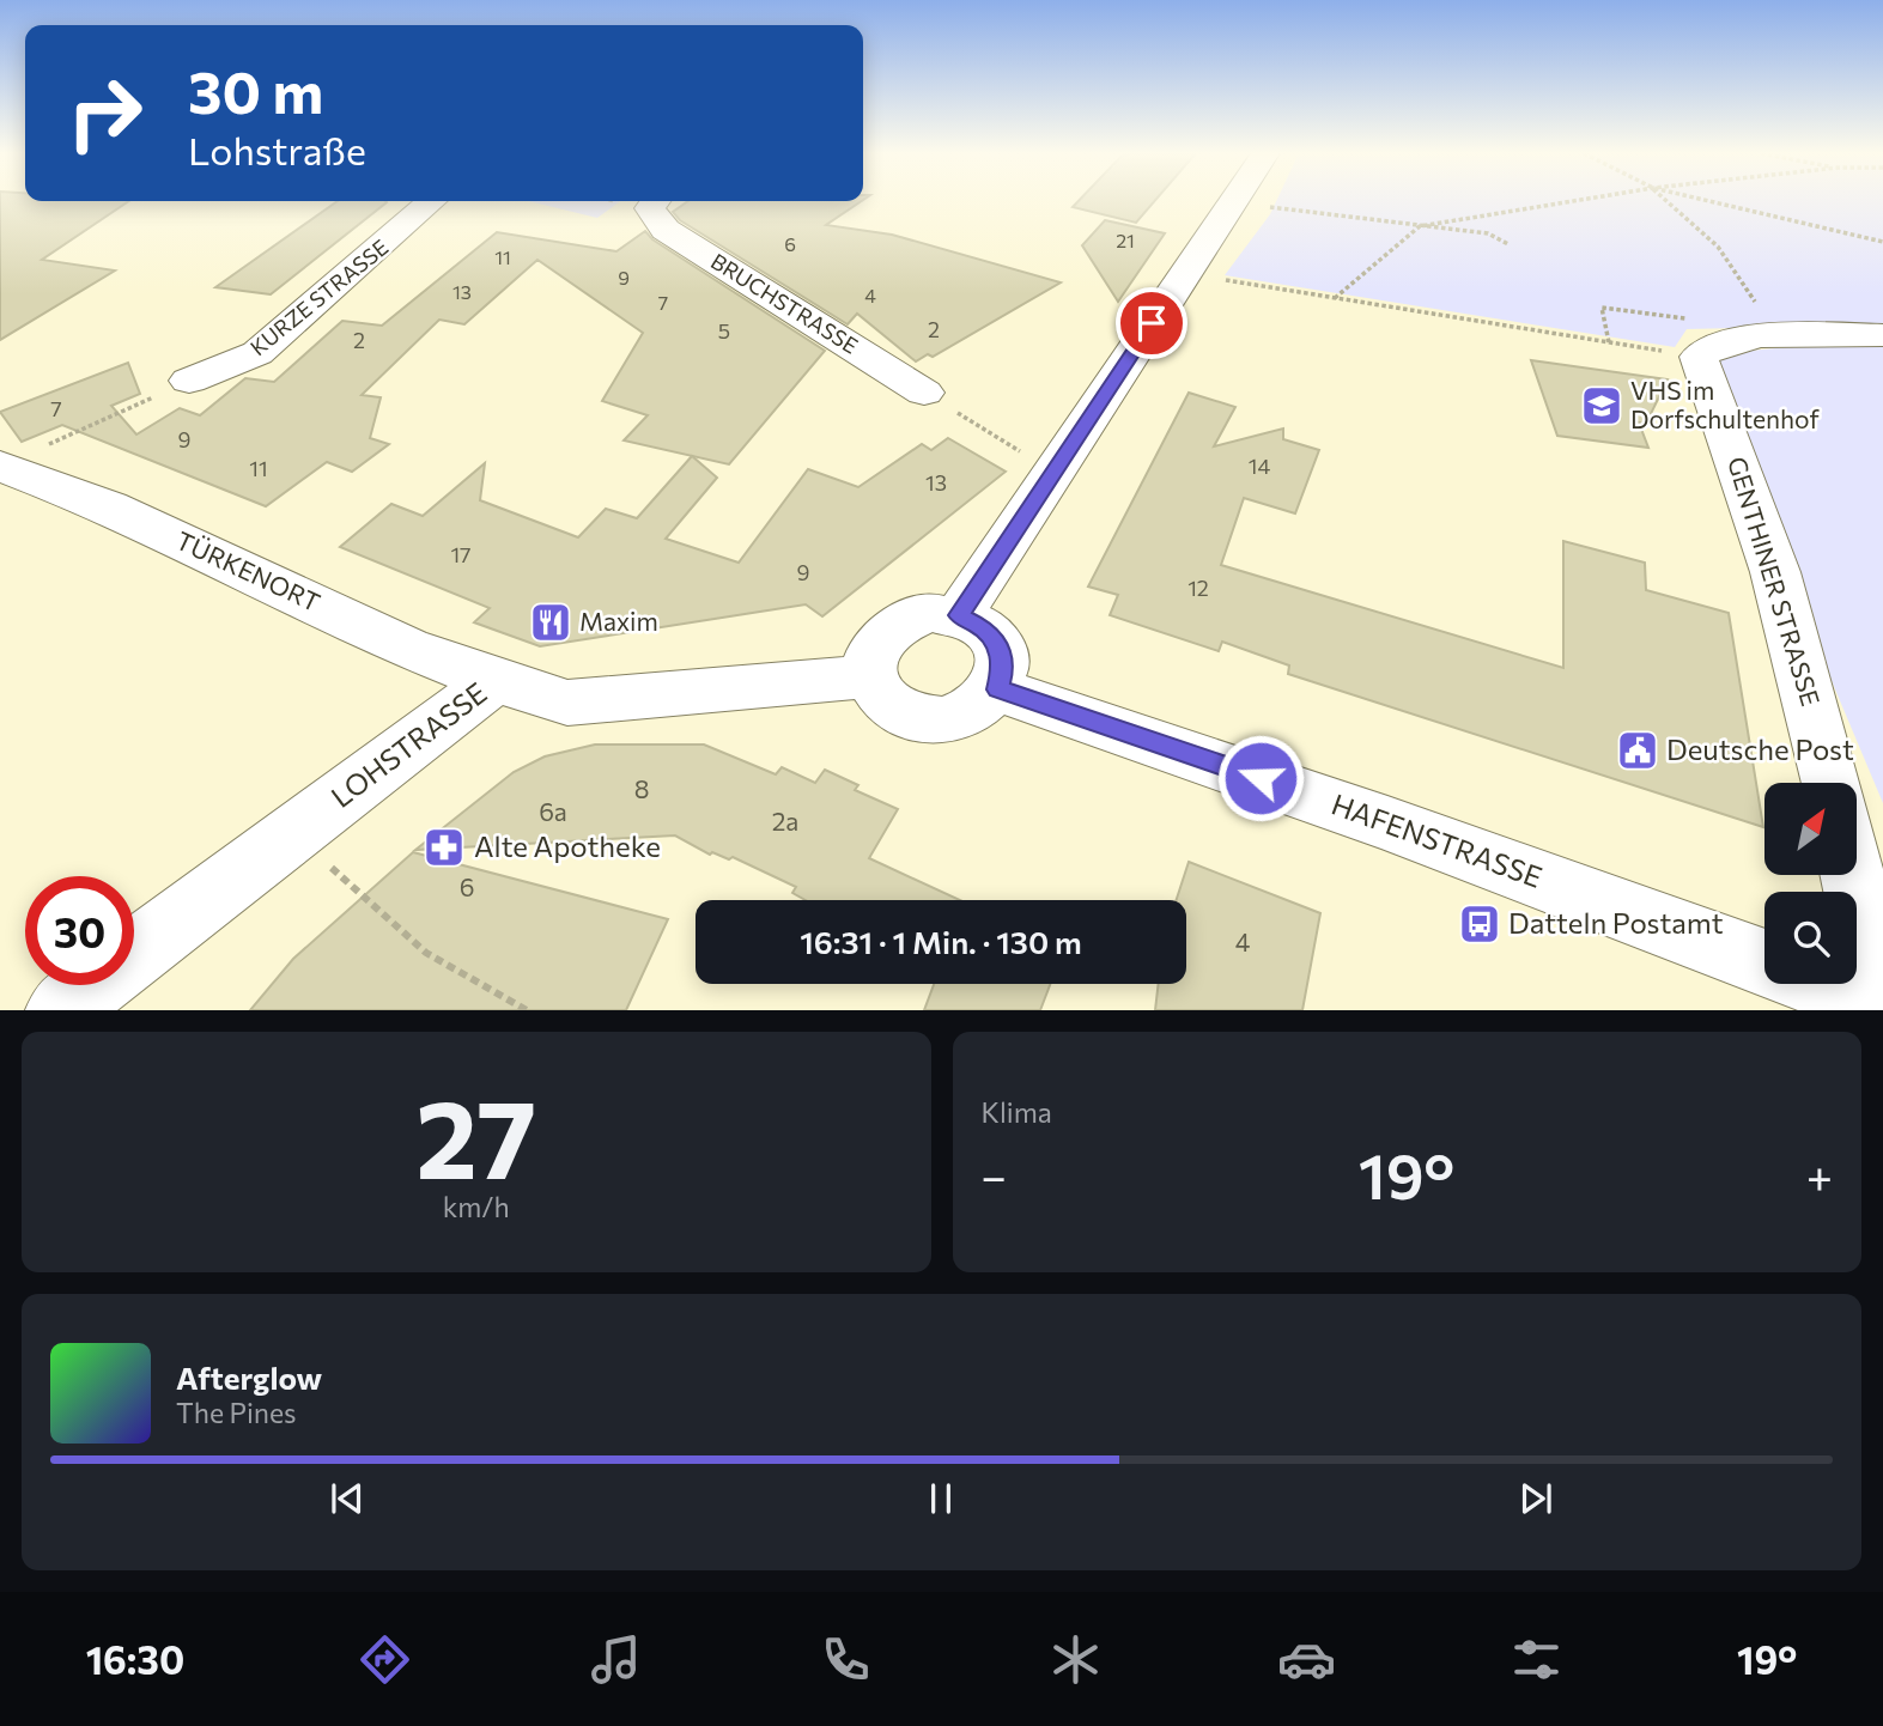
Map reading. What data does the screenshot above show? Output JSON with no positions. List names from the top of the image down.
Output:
{
  "streets": {
    "street": [
      "KURZE STRASSE",
      "BRUCHSTRASSE",
      "TÜRKENORT",
      "GENTHINER STRASSE",
      "LOHSTRASSE",
      "HAFENSTRASSE"
    ]
  },
  "crossings": [
    ["TÜRKENORT", "LOHSTRASSE"],
    ["LOHSTRASSE", "HAFENSTRASSE"]
  ],
  "places": {
    "school or university": ["VHS im Dorfschultenhof"],
    "restaurant": ["Maxim"],
    "public building": ["Deutsche Post"],
    "pharmacy": ["Alte Apotheke"],
    "bus stop": ["Datteln Postamt"]
  },
  "house_numbers": [
    "21",
    "6",
    "11",
    "9",
    "13",
    "4",
    "7",
    "2",
    "5",
    "2",
    "7",
    "9",
    "14",
    "11",
    "13",
    "17",
    "9",
    "12",
    "8",
    "6a",
    "2a",
    "6",
    "4"
  ],
  "north": "top right",
  "page": {
    "turn": ["30 m", "Lohstraße"],
    "limit": "30",
    "trip": "16:31 · 1 Min. · 130 m",
    "tile": [
      ["27", "km/h"],
      "Klima"
    ],
    "heat": ["−", "19°", "+"],
    "song": ["Afterglow", "The Pines"],
    "tabs": ["16:30", "19°"]
  }
}
